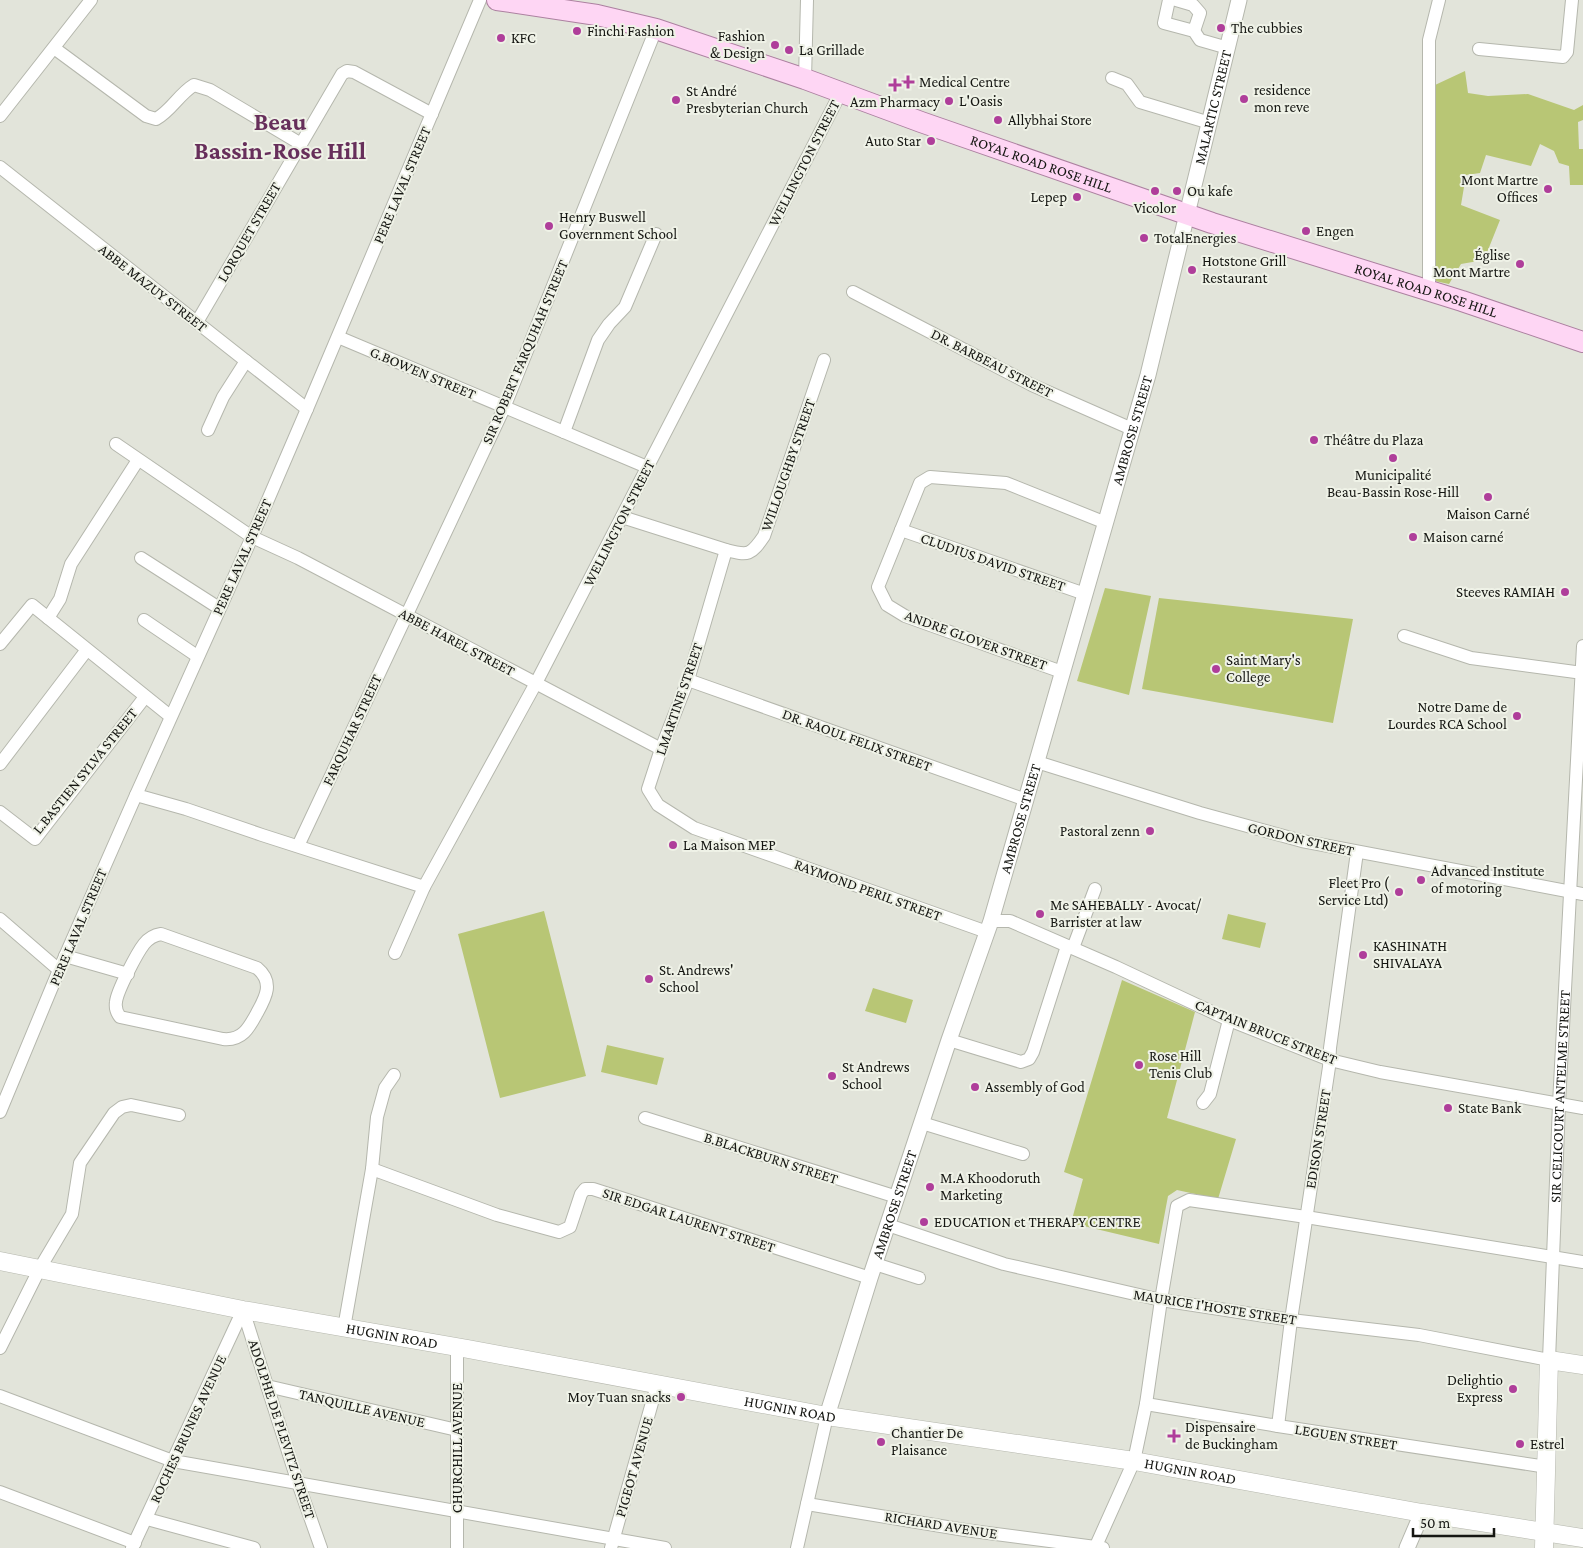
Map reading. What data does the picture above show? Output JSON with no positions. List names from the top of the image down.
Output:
{
  "streets": {
    "main road": ["ROYAL ROAD ROSE HILL", "SIR CELICOURT ANTELME STREET", "HUGNIN ROAD"],
    "street": [
      "MALARTIC STREET",
      "WELLINGTON STREET",
      "PERE LAVAL STREET",
      "LORQUET STREET",
      "ABBE MAZUY STREET",
      "SIR ROBERT FARQUHAH STREET",
      "DR. BARBEAU STREET",
      "G.BOWEN STREET",
      "AMBROSE STREET",
      "WILLOUGHBY STREET",
      "CLUDIUS DAVID STREET",
      "ANDRE GLOVER STREET",
      "ABBE HAREL STREET",
      "LMARTINE STREET",
      "FARQUHAR STREET",
      "DR. RAOUL FELIX STREET",
      "L.BASTIEN SYLVA STREET",
      "GORDON STREET",
      "RAYMOND PERIL STREET",
      "CAPTAIN BRUCE STREET",
      "EDISON STREET",
      "B.BLACKBURN STREET",
      "SIR EDGAR LAURENT STREET",
      "MAURICE I'HOSTE STREET",
      "TANQUILLE AVENUE",
      "ROCHES BRUNES AVENUE",
      "ADOLPHE DE PLEVITZ STREET",
      "LEGUEN STREET",
      "CHURCHILL AVENUE",
      "PIGEOT AVENUE",
      "RICHARD AVENUE"
    ]
  },
  "crossings": [
    ["MALARTIC STREET", "ROYAL ROAD ROSE HILL"],
    ["MALARTIC STREET", "AMBROSE STREET"],
    ["WELLINGTON STREET", "ROYAL ROAD ROSE HILL"],
    ["WELLINGTON STREET", "G.BOWEN STREET"],
    ["WELLINGTON STREET", "WILLOUGHBY STREET"],
    ["WELLINGTON STREET", "ABBE HAREL STREET"],
    ["ROYAL ROAD ROSE HILL", "SIR ROBERT FARQUHAH STREET"],
    ["ROYAL ROAD ROSE HILL", "AMBROSE STREET"],
    ["PERE LAVAL STREET", "LORQUET STREET"],
    ["PERE LAVAL STREET", "ABBE MAZUY STREET"],
    ["PERE LAVAL STREET", "G.BOWEN STREET"],
    ["PERE LAVAL STREET", "ABBE HAREL STREET"],
    ["LORQUET STREET", "ABBE MAZUY STREET"],
    ["SIR ROBERT FARQUHAH STREET", "G.BOWEN STREET"],
    ["SIR ROBERT FARQUHAH STREET", "ABBE HAREL STREET"],
    ["SIR ROBERT FARQUHAH STREET", "FARQUHAR STREET"],
    ["DR. BARBEAU STREET", "AMBROSE STREET"],
    ["AMBROSE STREET", "CLUDIUS DAVID STREET"],
    ["AMBROSE STREET", "ANDRE GLOVER STREET"],
    ["AMBROSE STREET", "DR. RAOUL FELIX STREET"],
    ["AMBROSE STREET", "GORDON STREET"],
    ["AMBROSE STREET", "RAYMOND PERIL STREET"],
    ["AMBROSE STREET", "CAPTAIN BRUCE STREET"],
    ["AMBROSE STREET", "B.BLACKBURN STREET"],
    ["AMBROSE STREET", "SIR EDGAR LAURENT STREET"],
    ["AMBROSE STREET", "MAURICE I'HOSTE STREET"],
    ["AMBROSE STREET", "HUGNIN ROAD"],
    ["WILLOUGHBY STREET", "LMARTINE STREET"],
    ["CLUDIUS DAVID STREET", "ANDRE GLOVER STREET"],
    ["ABBE HAREL STREET", "LMARTINE STREET"],
    ["ABBE HAREL STREET", "FARQUHAR STREET"],
    ["LMARTINE STREET", "DR. RAOUL FELIX STREET"],
    ["LMARTINE STREET", "RAYMOND PERIL STREET"],
    ["GORDON STREET", "SIR CELICOURT ANTELME STREET"],
    ["GORDON STREET", "EDISON STREET"],
    ["RAYMOND PERIL STREET", "CAPTAIN BRUCE STREET"],
    ["CAPTAIN BRUCE STREET", "SIR CELICOURT ANTELME STREET"],
    ["CAPTAIN BRUCE STREET", "EDISON STREET"],
    ["SIR CELICOURT ANTELME STREET", "MAURICE I'HOSTE STREET"],
    ["SIR CELICOURT ANTELME STREET", "HUGNIN ROAD"],
    ["SIR CELICOURT ANTELME STREET", "LEGUEN STREET"],
    ["EDISON STREET", "MAURICE I'HOSTE STREET"],
    ["EDISON STREET", "LEGUEN STREET"],
    ["HUGNIN ROAD", "ROCHES BRUNES AVENUE"],
    ["HUGNIN ROAD", "ADOLPHE DE PLEVITZ STREET"],
    ["HUGNIN ROAD", "CHURCHILL AVENUE"],
    ["HUGNIN ROAD", "PIGEOT AVENUE"],
    ["TANQUILLE AVENUE", "ADOLPHE DE PLEVITZ STREET"],
    ["TANQUILLE AVENUE", "CHURCHILL AVENUE"],
    ["ROCHES BRUNES AVENUE", "ADOLPHE DE PLEVITZ STREET"]
  ],
  "districts": ["Beau Bassin-Rose Hill"],
  "places": {
    "other": [
      "The cubbies",
      "Finchi Fashion",
      "KFC",
      "Fashion & Design",
      "La Grillade",
      "residence mon reve",
      "St André Presbyterian Church",
      "L'Oasis",
      "Allybhai Store",
      "Auto Star",
      "Mont Martre Offices",
      "Vicolor",
      "Ou kafe",
      "Lepep",
      "Henry Buswell Government School",
      "Engen",
      "TotalEnergies",
      "Église Mont Martre",
      "Hotstone Grill Restaurant",
      "Théâtre du Plaza",
      "Municipalité Beau-Bassin Rose-Hill",
      "Maison Carné",
      "Maison carné",
      "Steeves RAMIAH",
      "Saint Mary's College",
      "Notre Dame de Lourdes RCA School",
      "Pastoral zenn",
      "La Maison MEP",
      "Advanced Institute of motoring",
      "Fleet Pro ( Service Ltd)",
      "Me SAHEBALLY - Avocat/ Barrister at law",
      "KASHINATH SHIVALAYA",
      "St. Andrews' School",
      "Rose Hill Tenis Club",
      "St Andrews School",
      "Assembly of God",
      "State Bank",
      "M.A Khoodoruth Marketing",
      "EDUCATION et THERAPY CENTRE",
      "Delightio Express",
      "Moy Tuan snacks",
      "Chantier De Plaisance",
      "Estrel"
    ],
    "health": ["Medical Centre", "Azm Pharmacy", "Dispensaire de Buckingham"]
  },
  "scale_bar": "50 m"
}
